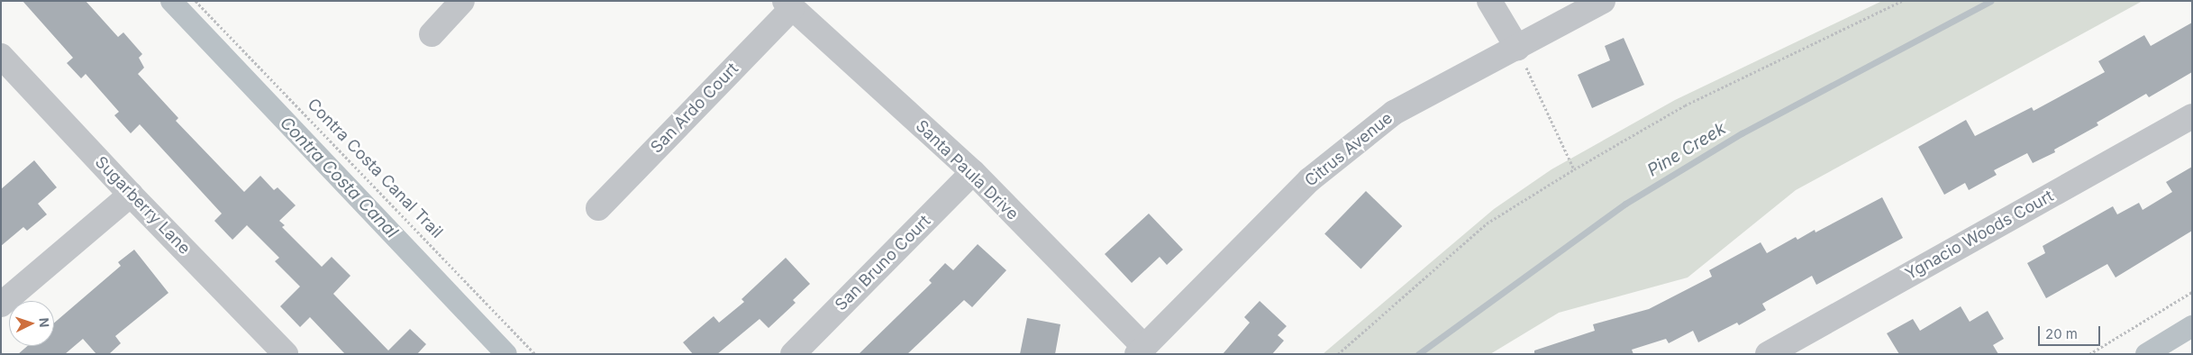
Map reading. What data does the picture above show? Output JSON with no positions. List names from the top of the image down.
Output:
{
  "streets": {
    "street": [
      "San Ardo Court",
      "Citrus Avenue",
      "Santa Paula Drive",
      "Sugarberry Lane",
      "Ygnacio Woods Court",
      "San Bruno Court"
    ],
    "path": ["Contra Costa Canal Trail"]
  },
  "crossings": [
    ["San Ardo Court", "Santa Paula Drive"],
    ["Citrus Avenue", "Santa Paula Drive"],
    ["Santa Paula Drive", "San Bruno Court"]
  ],
  "water": ["Pine Creek", "Contra Costa Canal"],
  "scale_bar": "20 m",
  "north": "right"
}
